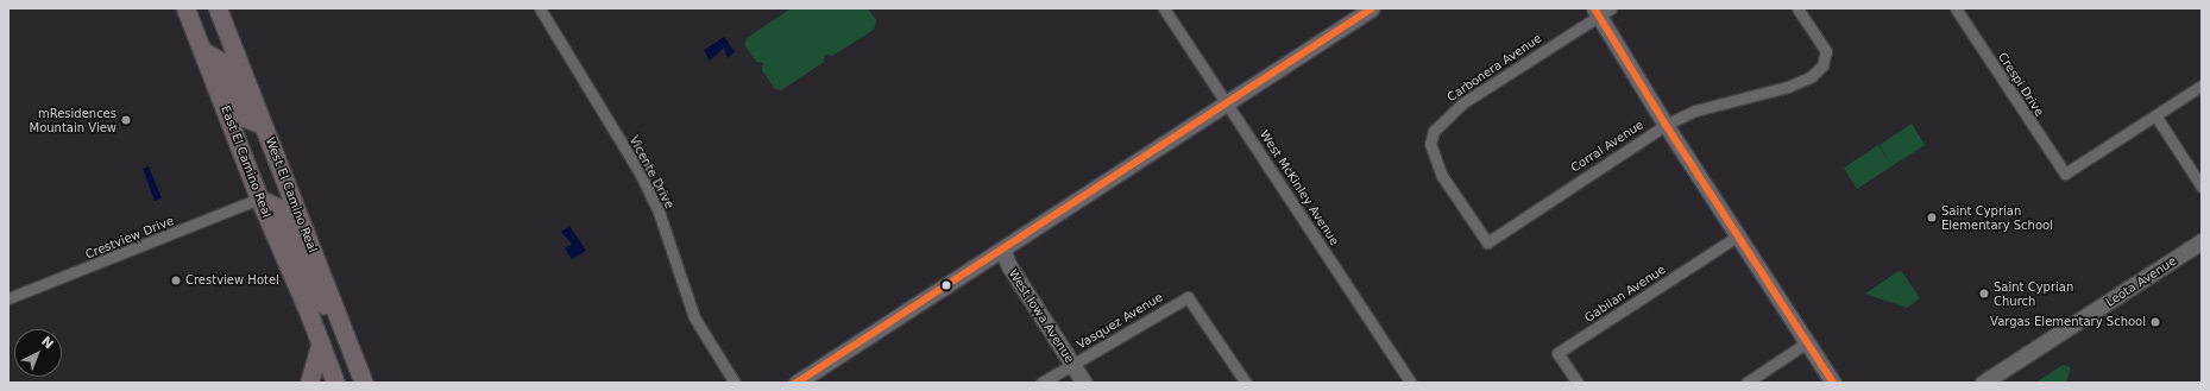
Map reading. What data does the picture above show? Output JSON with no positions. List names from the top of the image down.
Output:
{
  "streets": {
    "main road": ["East El Camino Real", "West El Camino Real"],
    "street": [
      "Carbonera Avenue",
      "Crespi Drive",
      "Corral Avenue",
      "Vicente Drive",
      "West McKinley Avenue",
      "Crestview Drive",
      "Leota Avenue",
      "Gabilan Avenue",
      "West Iowa Avenue",
      "Vasquez Avenue"
    ]
  },
  "crossings": [
    ["Carbonera Avenue", "Corral Avenue"],
    ["East El Camino Real", "Crestview Drive"],
    ["West Iowa Avenue", "Vasquez Avenue"]
  ],
  "places": [
    "mResidences Mountain View",
    "Saint Cyprian Elementary School",
    "Crestview Hotel",
    "Saint Cyprian Church",
    "Vargas Elementary School"
  ],
  "north": "top right"
}
